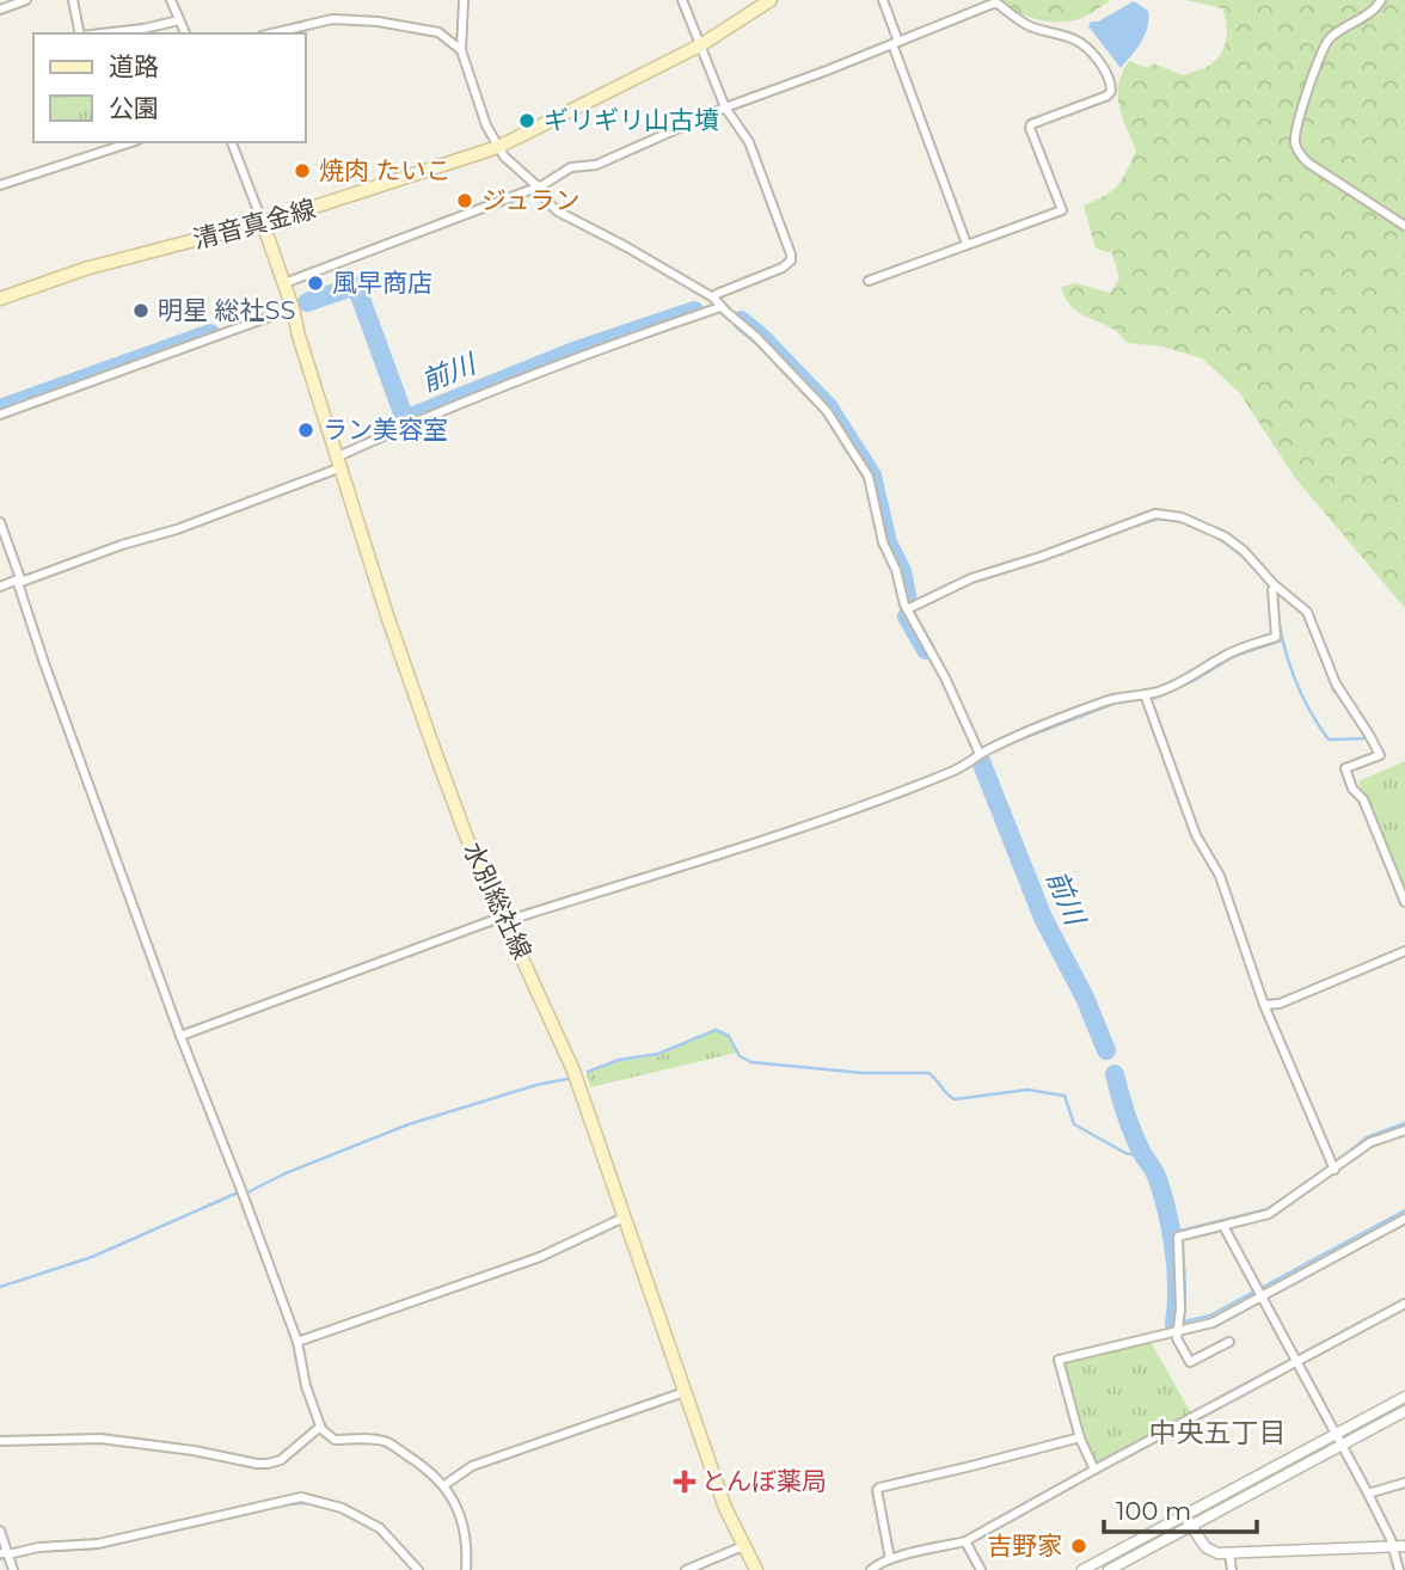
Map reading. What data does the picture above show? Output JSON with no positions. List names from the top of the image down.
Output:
{
  "streets": {
    "main road": ["清音真金線", "水別総社線"]
  },
  "crossings": [
    ["清音真金線", "水別総社線"]
  ],
  "districts": ["中央五丁目"],
  "water": ["前川"],
  "places": {
    "other": [
      "ギリギリ山古墳",
      "焼肉 たいこ",
      "ジュラン",
      "風早商店",
      "明星 総社SS",
      "ラン美容室",
      "吉野家"
    ],
    "health": ["とんぼ薬局"]
  },
  "legend": ["道路", "公園"],
  "scale_bar": "100 m"
}
